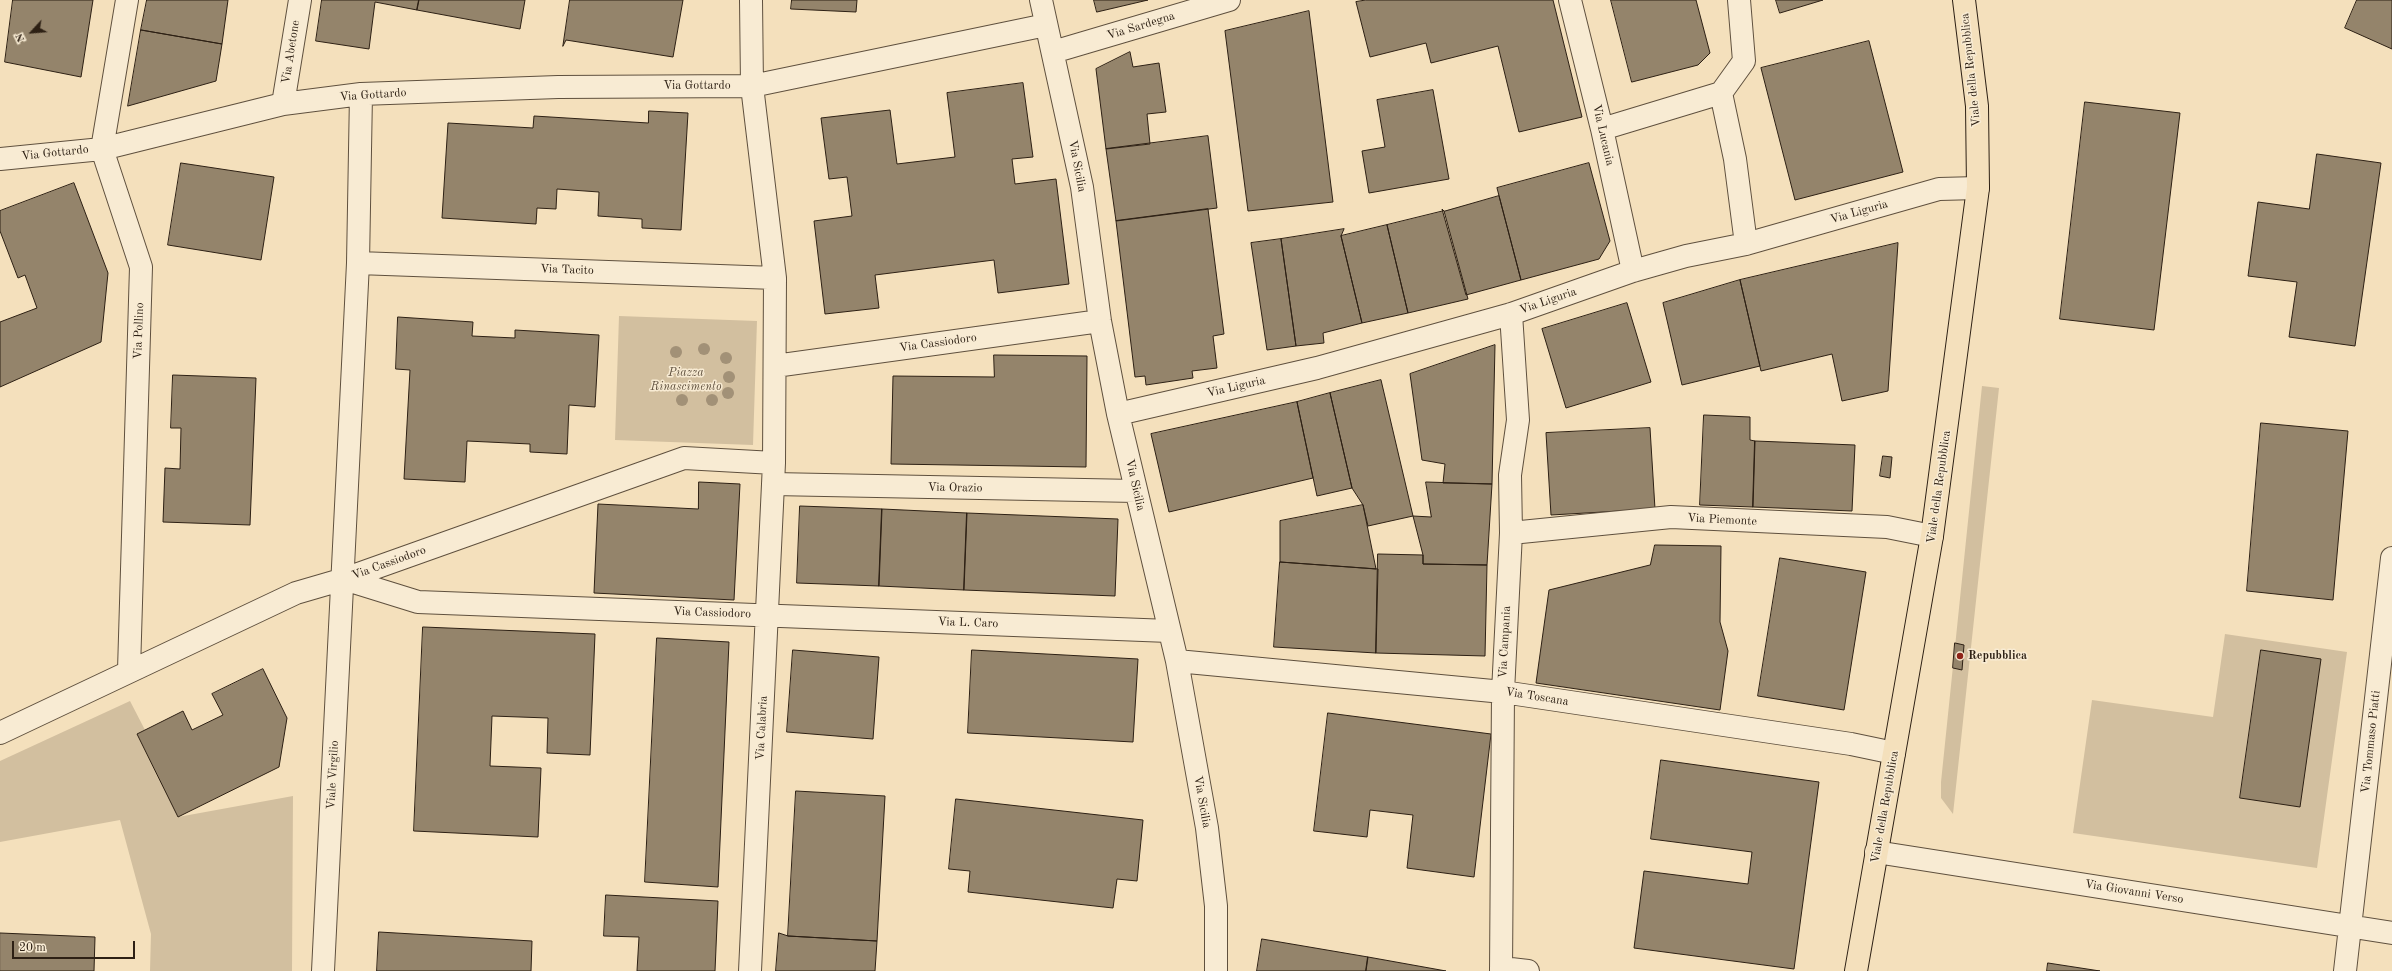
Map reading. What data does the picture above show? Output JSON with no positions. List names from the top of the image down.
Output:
{
  "streets": {
    "main road": ["Viale della Repubblica"],
    "street": [
      "Via Sardegna",
      "Via Abetone",
      "Via Gottardo",
      "Via Lucania",
      "Via Sicilia",
      "Via Liguria",
      "Via Tacito",
      "Via Pollino",
      "Via Cassiodoro",
      "Via Orazio",
      "Via Piemonte",
      "Via L. Caro",
      "Via Campania",
      "Via Toscana",
      "Via Calabria",
      "Via Tommaso Piatti",
      "Viale Virgilio",
      "Via Giovanni Verso"
    ]
  },
  "crossings": [
    ["Via Sardegna", "Via Sicilia"],
    ["Via Abetone", "Via Gottardo"],
    ["Viale della Repubblica", "Via Liguria"],
    ["Viale della Repubblica", "Via Piemonte"],
    ["Viale della Repubblica", "Via Toscana"],
    ["Viale della Repubblica", "Via Giovanni Verso"],
    ["Via Gottardo", "Via Sicilia"],
    ["Via Gottardo", "Via Pollino"],
    ["Via Gottardo", "Viale Virgilio"],
    ["Via Lucania", "Via Liguria"],
    ["Via Sicilia", "Via Liguria"],
    ["Via Sicilia", "Via Cassiodoro"],
    ["Via Sicilia", "Via Orazio"],
    ["Via Sicilia", "Via L. Caro"],
    ["Via Sicilia", "Via Toscana"],
    ["Via Liguria", "Via Campania"],
    ["Via Tacito", "Viale Virgilio"],
    ["Via Cassiodoro", "Via Orazio"],
    ["Via Cassiodoro", "Via L. Caro"],
    ["Via Cassiodoro", "Via Calabria"],
    ["Via Cassiodoro", "Viale Virgilio"],
    ["Via Orazio", "Via Calabria"],
    ["Via Piemonte", "Via Campania"],
    ["Via L. Caro", "Via Calabria"],
    ["Via Campania", "Via Toscana"],
    ["Via Tommaso Piatti", "Via Giovanni Verso"]
  ],
  "parks": ["Piazza Rinascimento"],
  "places": ["Repubblica"],
  "scale_bar": "20 m",
  "north": "bottom left"
}
